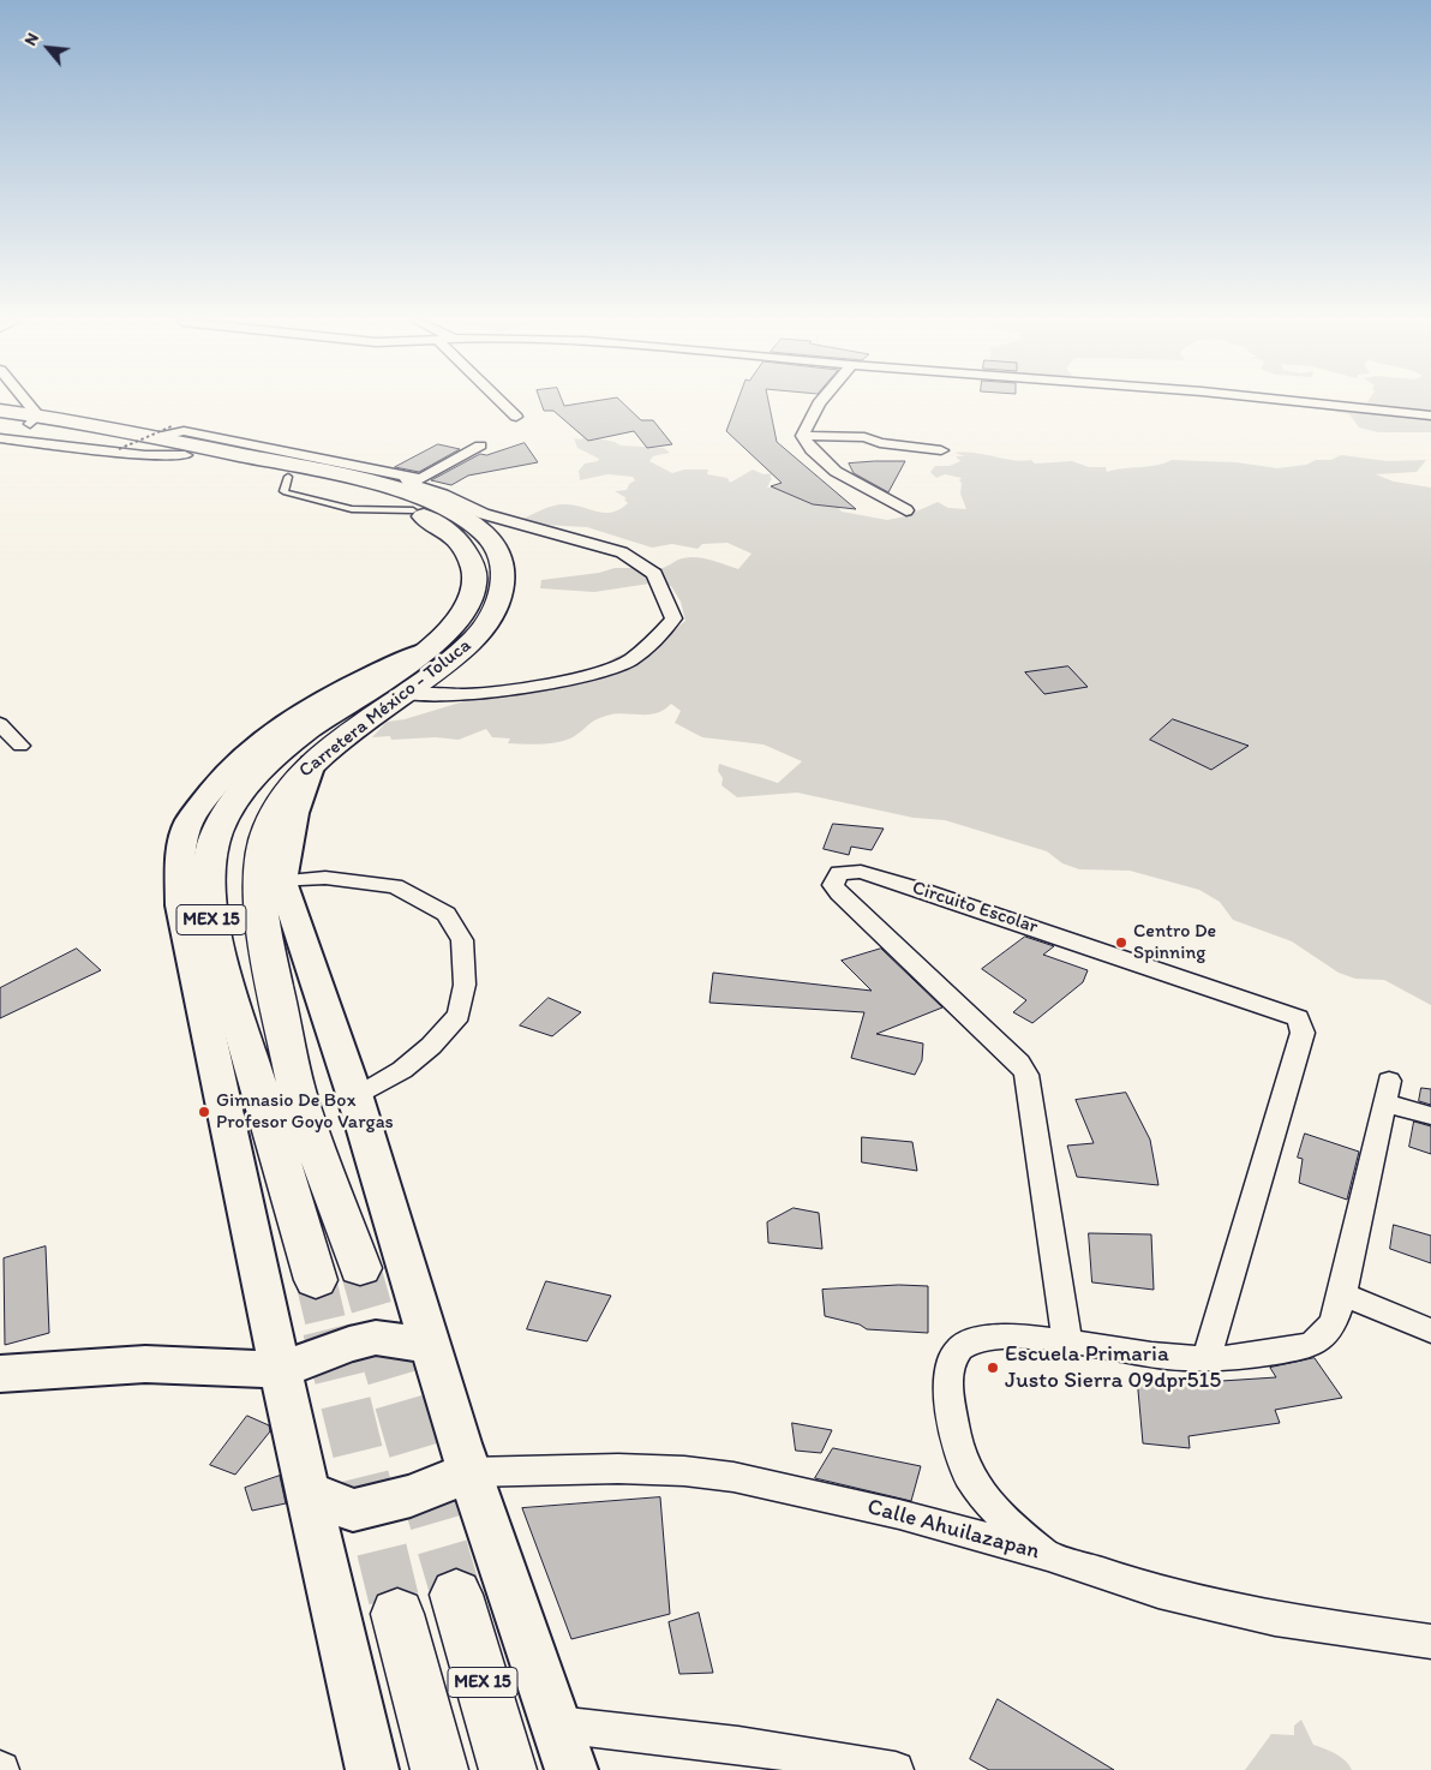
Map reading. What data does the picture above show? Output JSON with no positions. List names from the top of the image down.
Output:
{
  "streets": {
    "main road": ["Carretera México - Toluca", "MEX 15"],
    "street": ["Circuito Escolar", "Calle Ahuilazapan"]
  },
  "places": ["Centro De Spinning", "Gimnasio De Box Profesor Goyo Vargas", "Escuela Primaria Justo Sierra 09dpr515"],
  "north": "top left"
}
